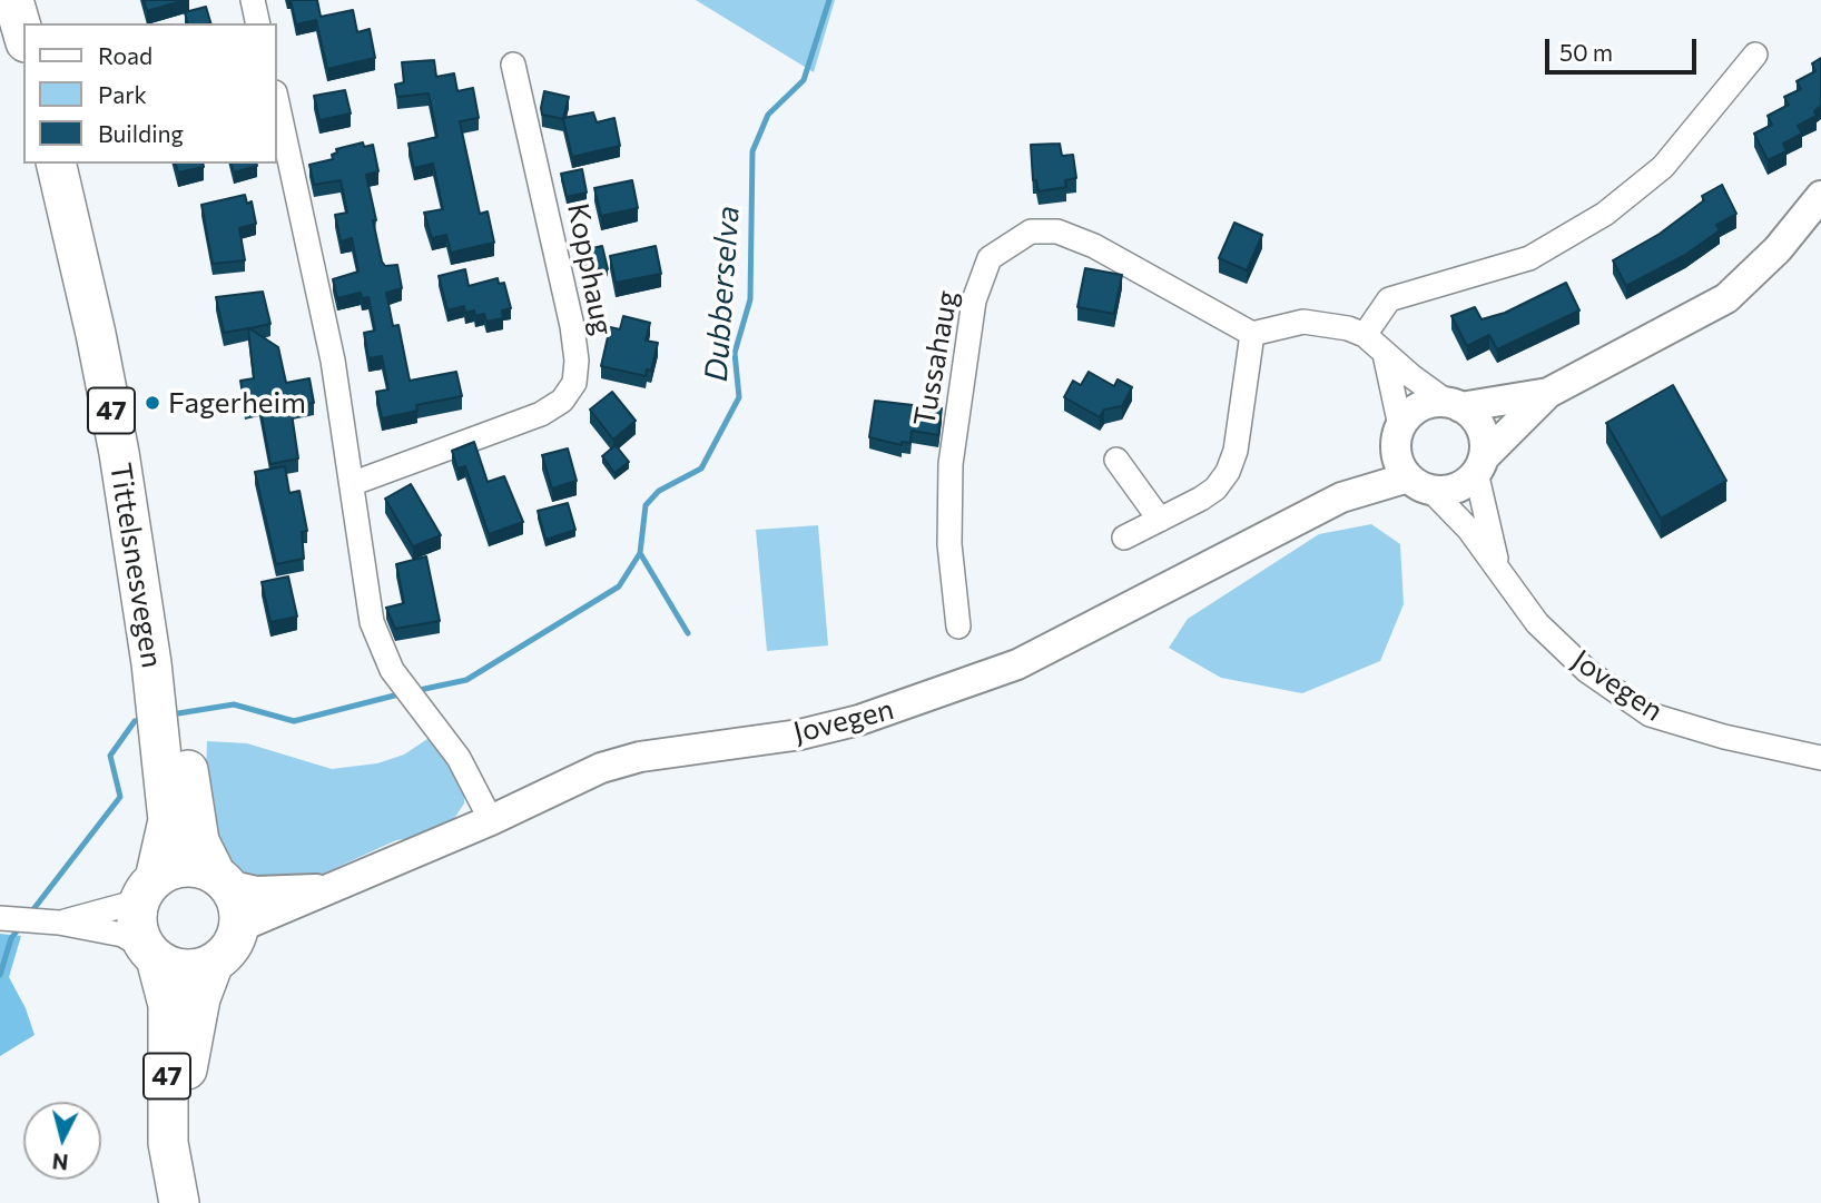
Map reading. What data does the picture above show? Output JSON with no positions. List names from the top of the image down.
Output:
{
  "streets": {
    "main road": ["47", "Tittelsnesvegen"],
    "street": ["Kopphaug", "Tussahaug", "Jovegen"]
  },
  "crossings": [
    ["47", "Tittelsnesvegen"],
    ["47", "Jovegen"],
    ["Tittelsnesvegen", "Jovegen"]
  ],
  "water": ["Dubberselva"],
  "places": ["Fagerheim"],
  "legend": ["Road", "Park", "Building"],
  "scale_bar": "50 m",
  "north": "bottom"
}
